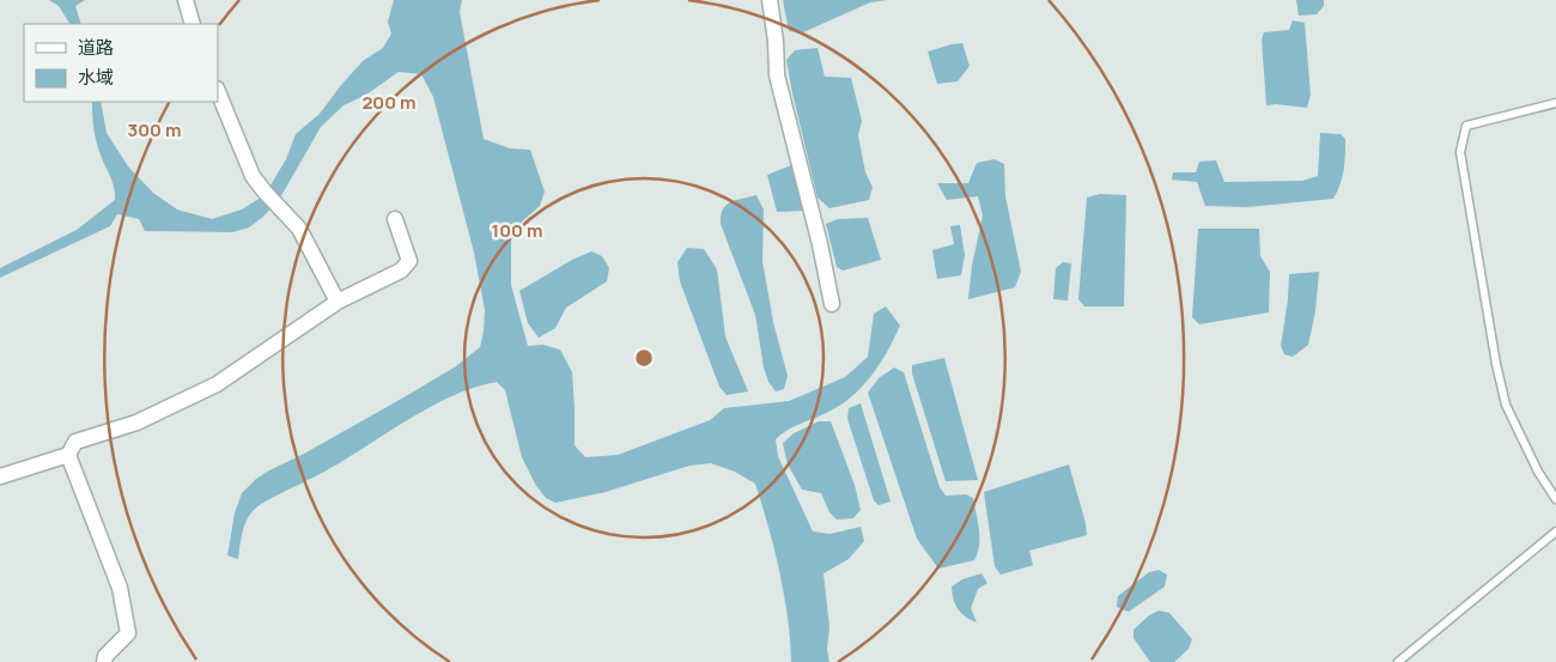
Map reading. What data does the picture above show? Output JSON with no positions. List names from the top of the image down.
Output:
{
  "legend": ["道路", "水域"],
  "rings": ["200 m", "300 m", "100 m"]
}
